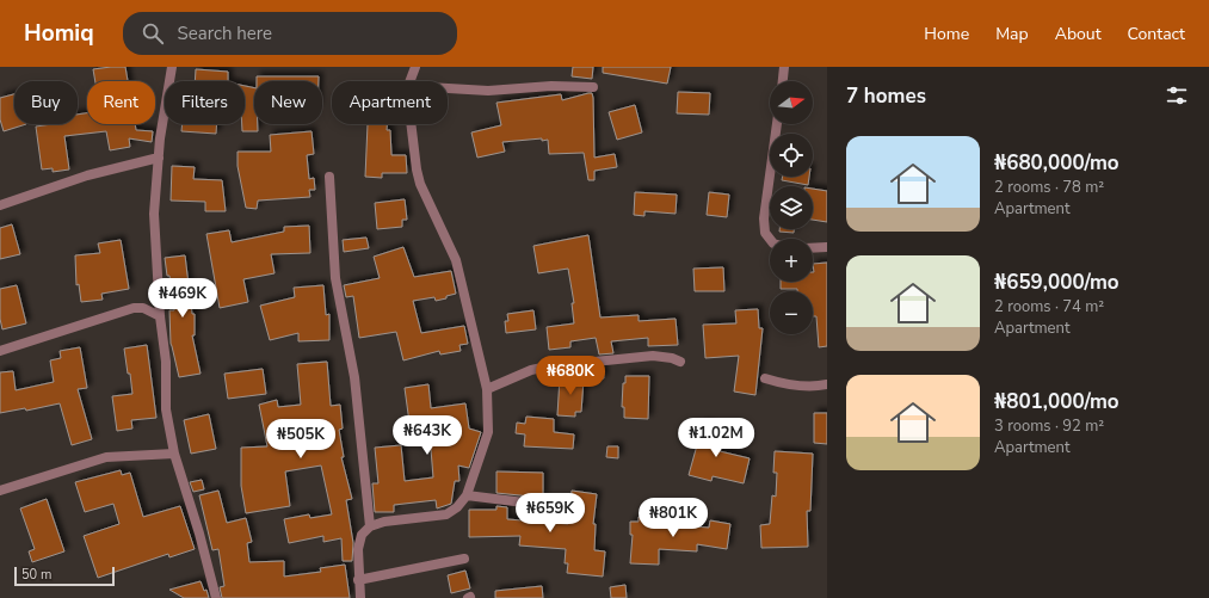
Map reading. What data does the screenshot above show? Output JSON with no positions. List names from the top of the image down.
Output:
{
  "scale_bar": "50 m",
  "north": "right",
  "page": {
    "header": "Homiq",
    "search": "Search here",
    "nav": [
      "Home",
      "Map",
      "About",
      "Contact"
    ],
    "heading": "7 homes",
    "map_buttons": ["+", "−"],
    "chip": [
      "Buy",
      "Rent",
      "Filters",
      "New",
      "Apartment"
    ],
    "list": [
      {
        "name": "₦680,000/mo",
        "note": "2 rooms · 78 m² · Apartment"
      },
      {
        "name": "₦659,000/mo",
        "note": "2 rooms · 74 m² · Apartment"
      },
      {
        "name": "₦801,000/mo",
        "note": "3 rooms · 92 m² · Apartment"
      }
    ],
    "price": [
      "₦469K",
      "₦680K",
      "₦643K",
      "₦1.02M",
      "₦505K",
      "₦659K",
      "₦801K"
    ],
    "scale": "50 m"
  }
}
